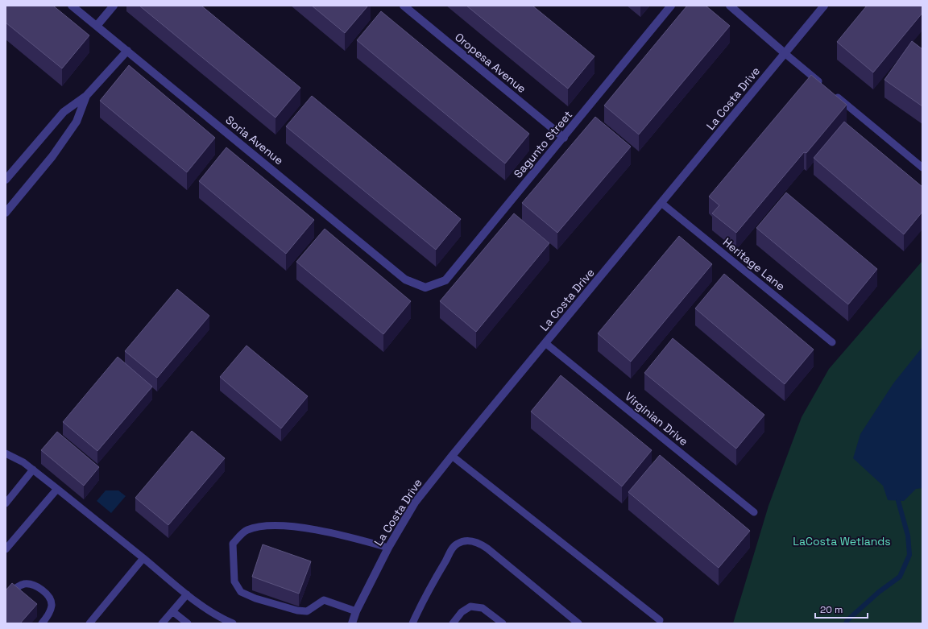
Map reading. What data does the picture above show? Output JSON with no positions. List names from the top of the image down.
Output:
{
  "streets": {
    "street": [
      "Oropesa Avenue",
      "La Costa Drive",
      "Soria Avenue",
      "Sagunto Street"
    ],
    "lane": ["Heritage Lane", "Virginian Drive"]
  },
  "crossings": [
    ["Oropesa Avenue", "Sagunto Street"],
    ["La Costa Drive", "Heritage Lane"],
    ["La Costa Drive", "Virginian Drive"],
    ["Soria Avenue", "Sagunto Street"]
  ],
  "parks": ["LaCosta Wetlands"],
  "scale_bar": "20 m"
}
